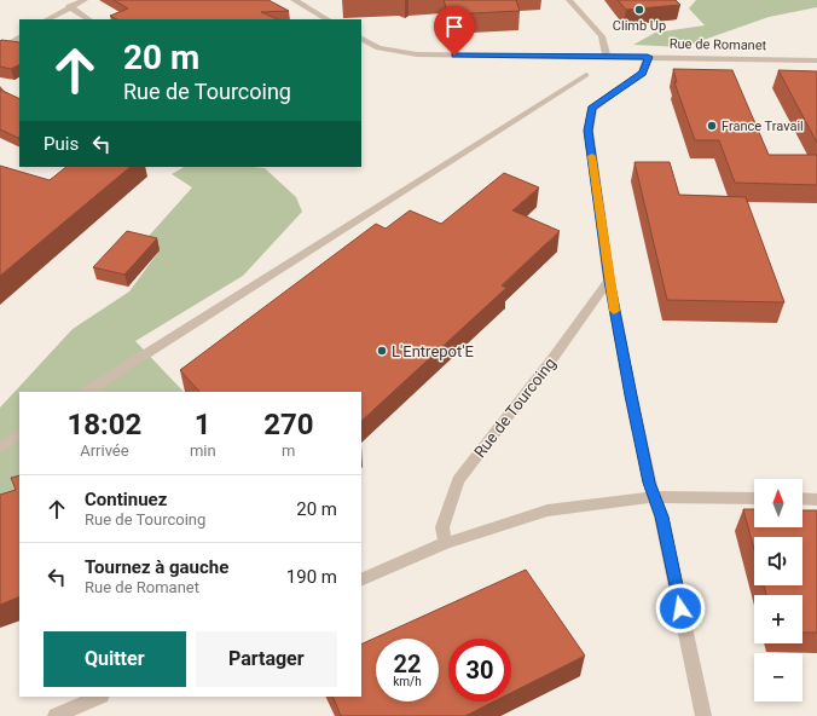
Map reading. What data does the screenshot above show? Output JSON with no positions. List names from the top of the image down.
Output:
{
  "streets": {
    "street": ["Rue de Romanet", "Rue de Tourcoing"]
  },
  "places": ["Climb Up", "France Travail", "L'Entrepot'E"],
  "north": "top",
  "page": {
    "turn": ["20 m", "Rue de Tourcoing"],
    "then": "Puis",
    "eta": [
      "18:02",
      "Arrivée",
      "1",
      "min",
      "270",
      "m"
    ],
    "list": [
      {
        "name": "Continuez",
        "note": "Rue de Tourcoing",
        "value": "20 m"
      },
      {
        "name": "Tournez à gauche",
        "note": "Rue de Romanet",
        "value": "190 m"
      }
    ],
    "map_buttons": ["+", "−"],
    "buttons": ["Quitter", "Partager"],
    "speed": "22 km/h",
    "limit": "30"
  }
}
